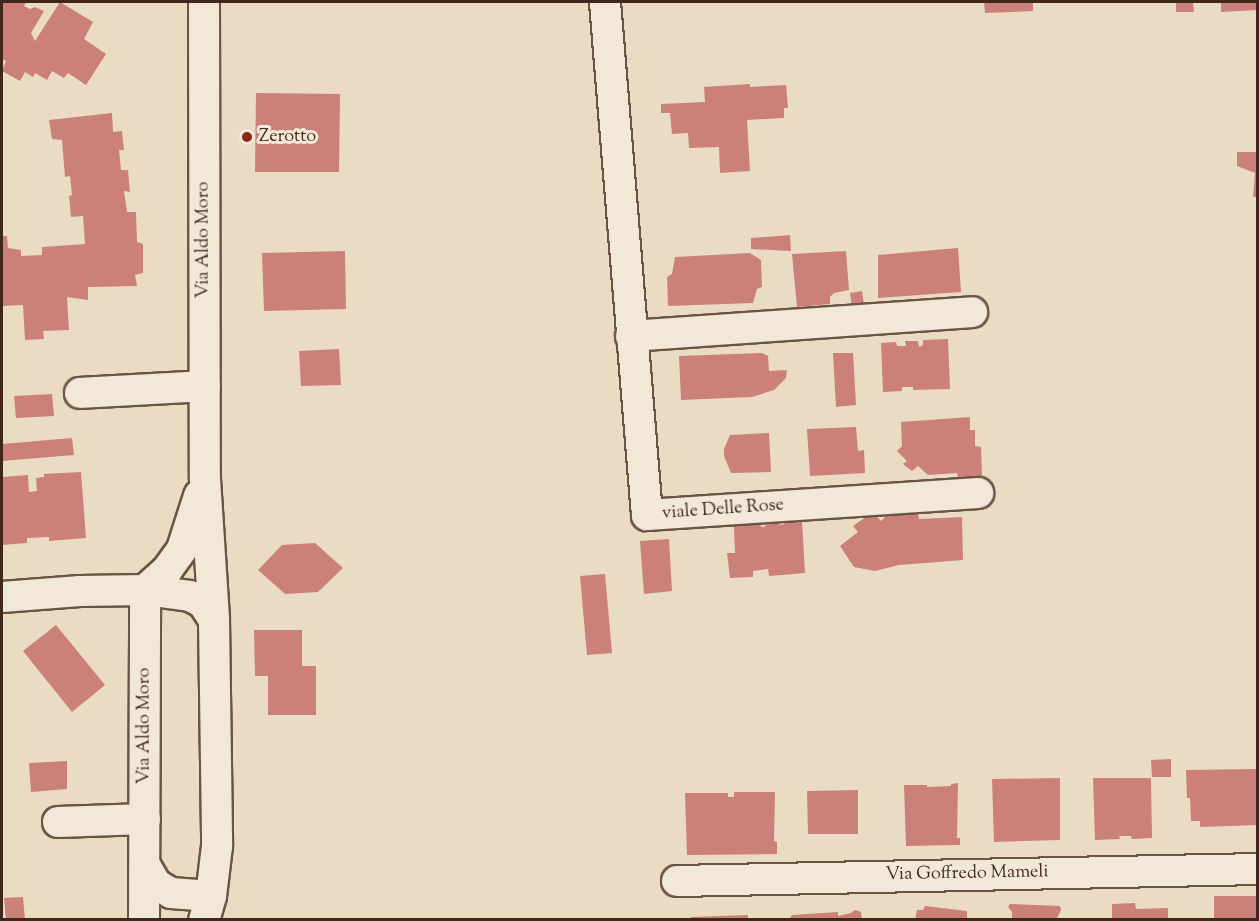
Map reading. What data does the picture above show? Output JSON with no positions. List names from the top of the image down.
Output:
{
  "streets": {
    "street": ["Via Aldo Moro", "viale Delle Rose", "Via Goffredo Mameli"]
  },
  "places": ["Zerotto"]
}
